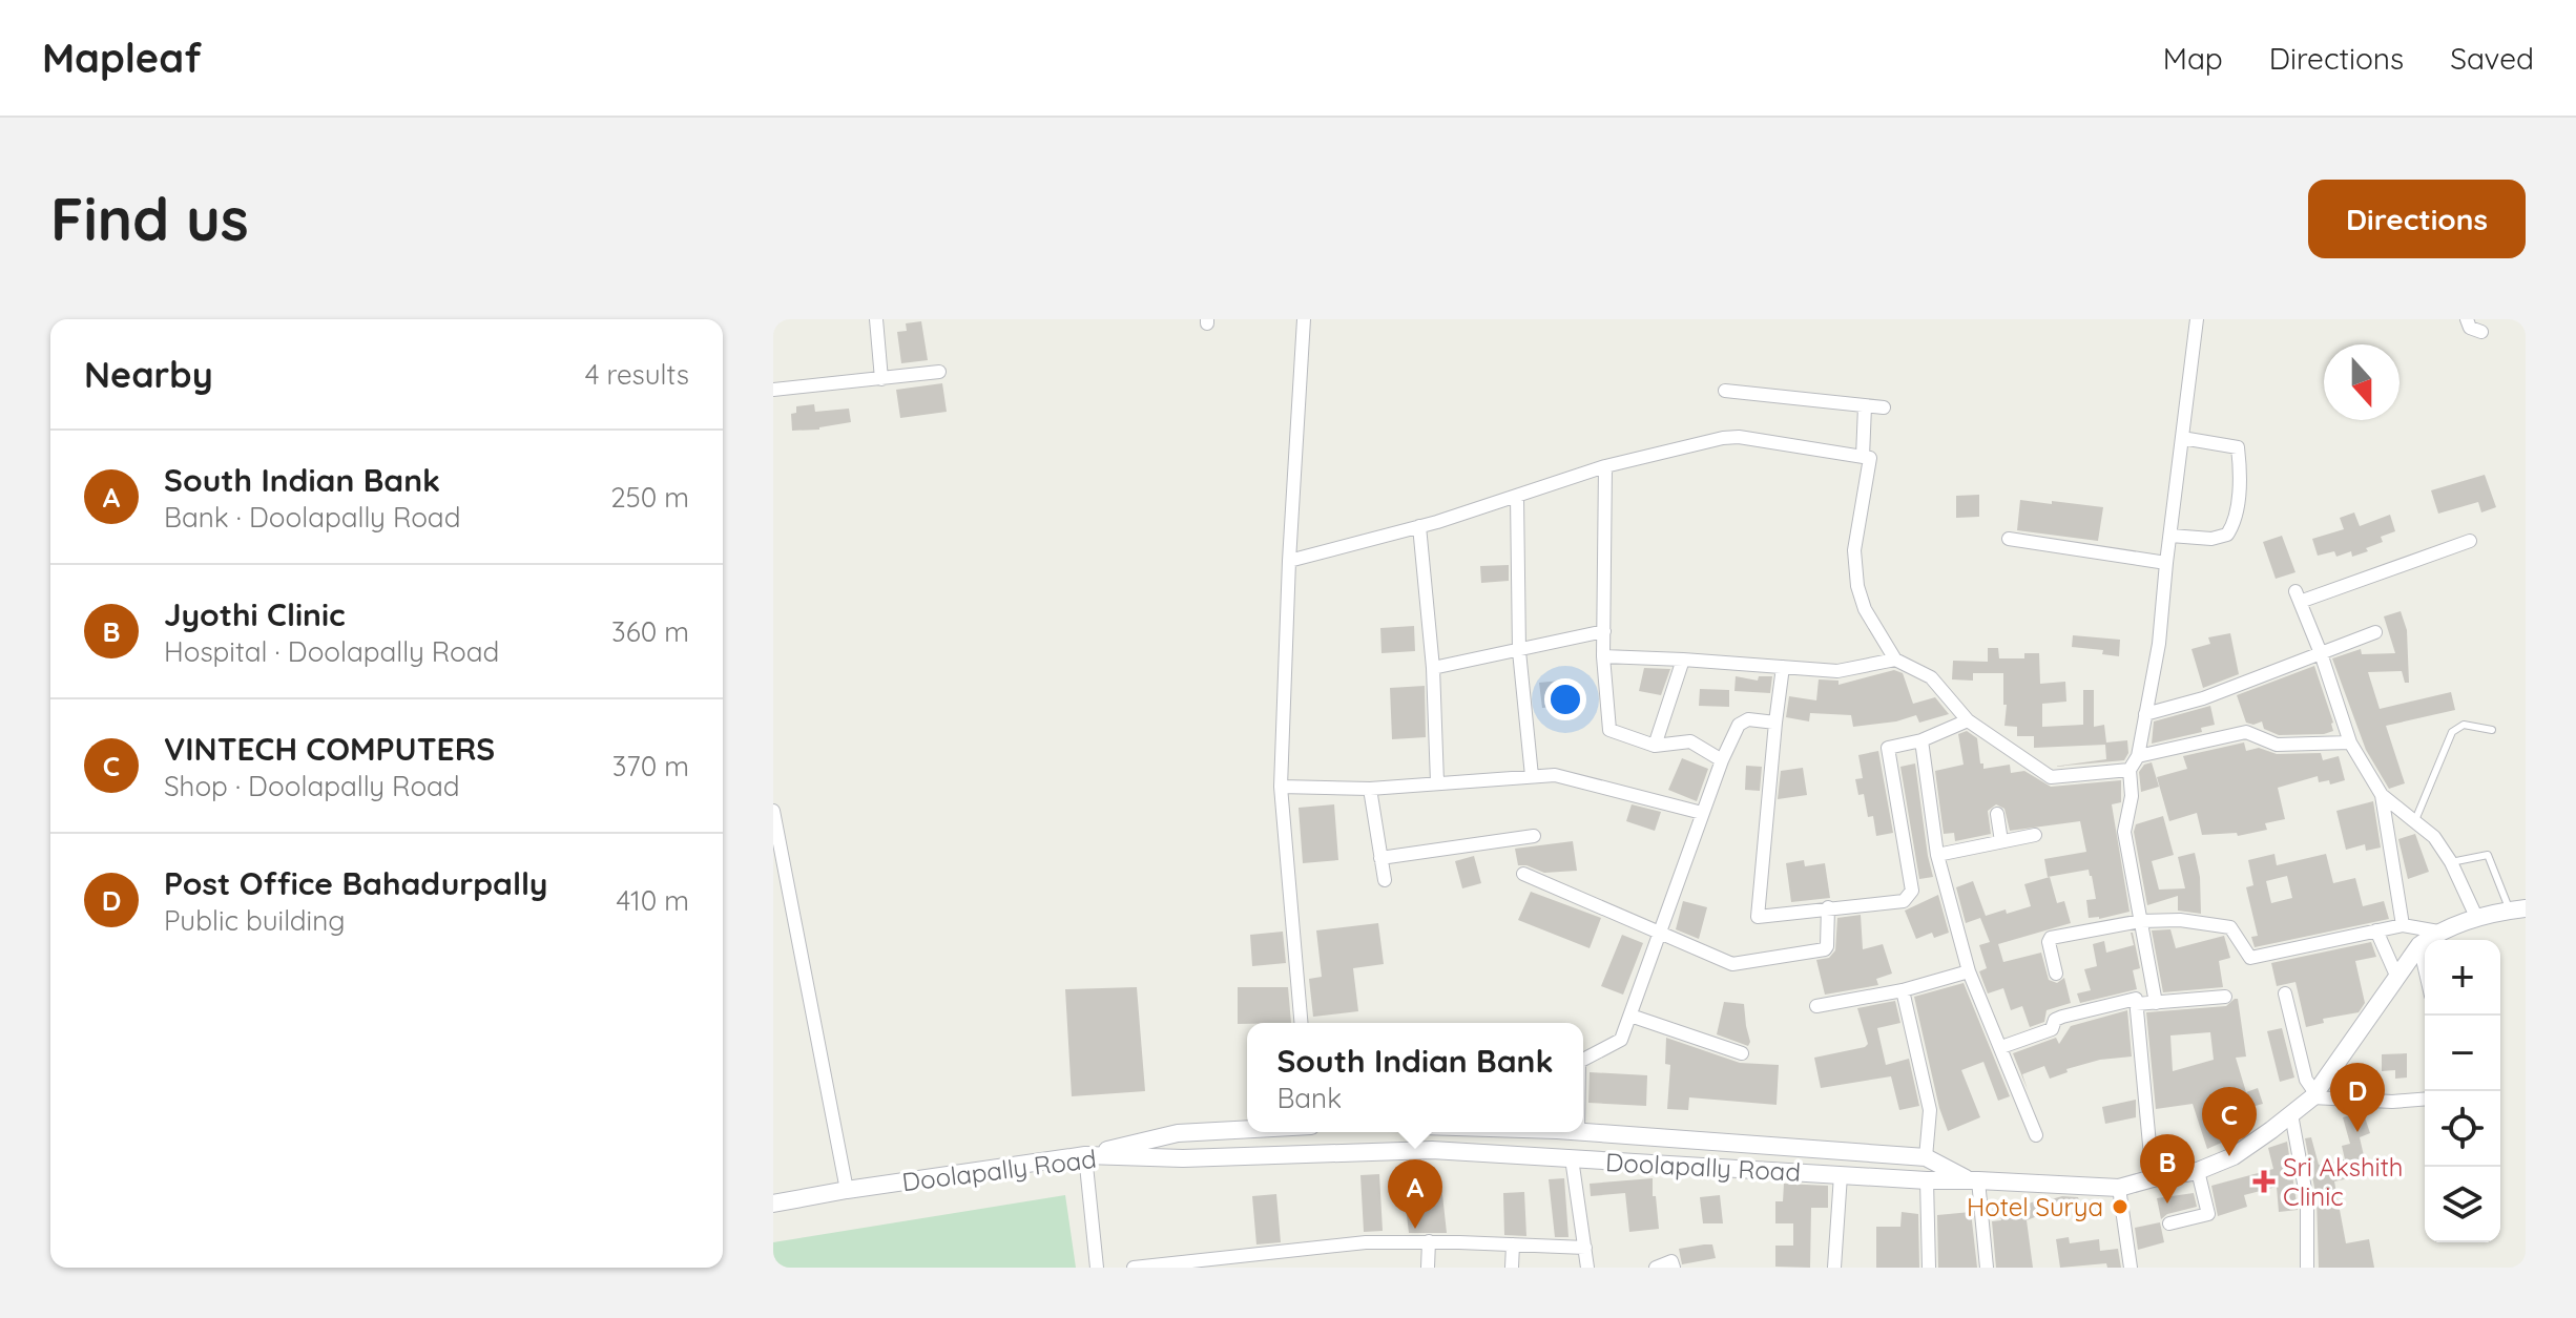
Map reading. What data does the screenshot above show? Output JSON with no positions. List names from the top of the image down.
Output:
{
  "streets": {
    "main road": ["Doolapally Road"]
  },
  "places": {
    "health": ["Sri Akshith Clinic"],
    "other": ["Hotel Surya"]
  },
  "north": "bottom",
  "page": {
    "header": "Mapleaf",
    "nav": ["Map", "Directions", "Saved"],
    "buttons": "Directions",
    "title": "Find us",
    "heading": ["Nearby", "4 results"],
    "list": [
      {
        "mark": "A",
        "name": "South Indian Bank",
        "note": "Bank · Doolapally Road",
        "value": "250 m"
      },
      {
        "mark": "B",
        "name": "Jyothi Clinic",
        "note": "Hospital · Doolapally Road",
        "value": "360 m"
      },
      {
        "mark": "C",
        "name": "VINTECH COMPUTERS",
        "note": "Shop · Doolapally Road",
        "value": "370 m"
      },
      {
        "mark": "D",
        "name": "Post Office Bahadurpally",
        "note": "Public building",
        "value": "410 m"
      }
    ],
    "map_buttons": ["+", "−"],
    "popup": ["South Indian Bank", "Bank"],
    "pins": [
      "D",
      "C",
      "B",
      "A"
    ]
  }
}
